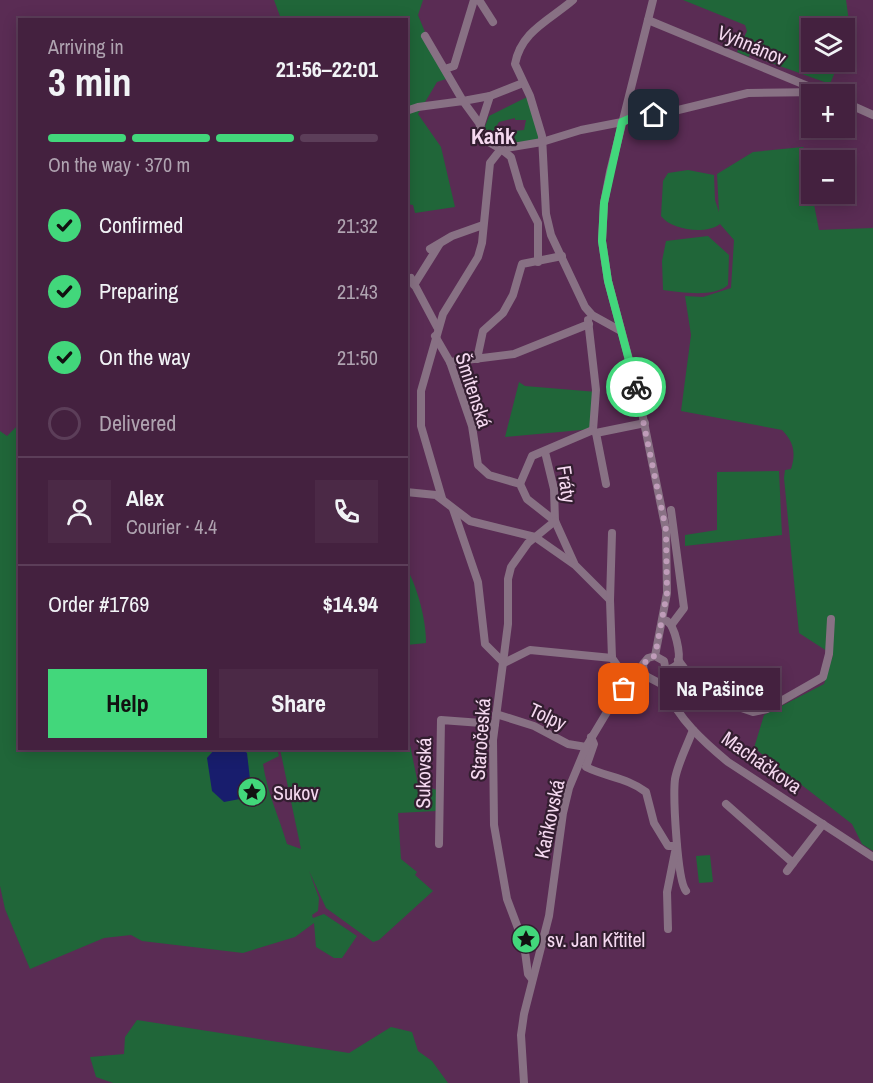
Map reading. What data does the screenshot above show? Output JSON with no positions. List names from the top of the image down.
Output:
{
  "streets": {
    "street": [
      "Vyhnánov",
      "Šmitenská",
      "Fráty",
      "Tolpy",
      "Staročeská",
      "Macháčkova",
      "Sukovská",
      "Kaňkovská"
    ]
  },
  "crossings": [
    ["Šmitenská", "Fráty"],
    ["Fráty", "Staročeská"],
    ["Tolpy", "Staročeská"],
    ["Tolpy", "Kaňkovská"],
    ["Staročeská", "Sukovská"],
    ["Staročeská", "Kaňkovská"]
  ],
  "districts": ["Kaňk"],
  "places": {
    "other": ["Na Pašince"],
    "place": ["Sukov", "sv. Jan Křtitel"]
  },
  "page": {
    "map_buttons": ["+", "−"],
    "heading": ["3 min", "Arriving in", "21:56–22:01"],
    "panel": [
      "Alex",
      "Courier · 4.4",
      "Order #1769",
      "$14.94"
    ],
    "bar": "On the way · 370 m",
    "list": [
      ["Confirmed", "21:32"],
      ["Preparing", "21:43"],
      ["On the way", "21:50"],
      "Delivered"
    ],
    "buttons": ["Help", "Share"],
    "bubble": "Na Pašince"
  }
}
